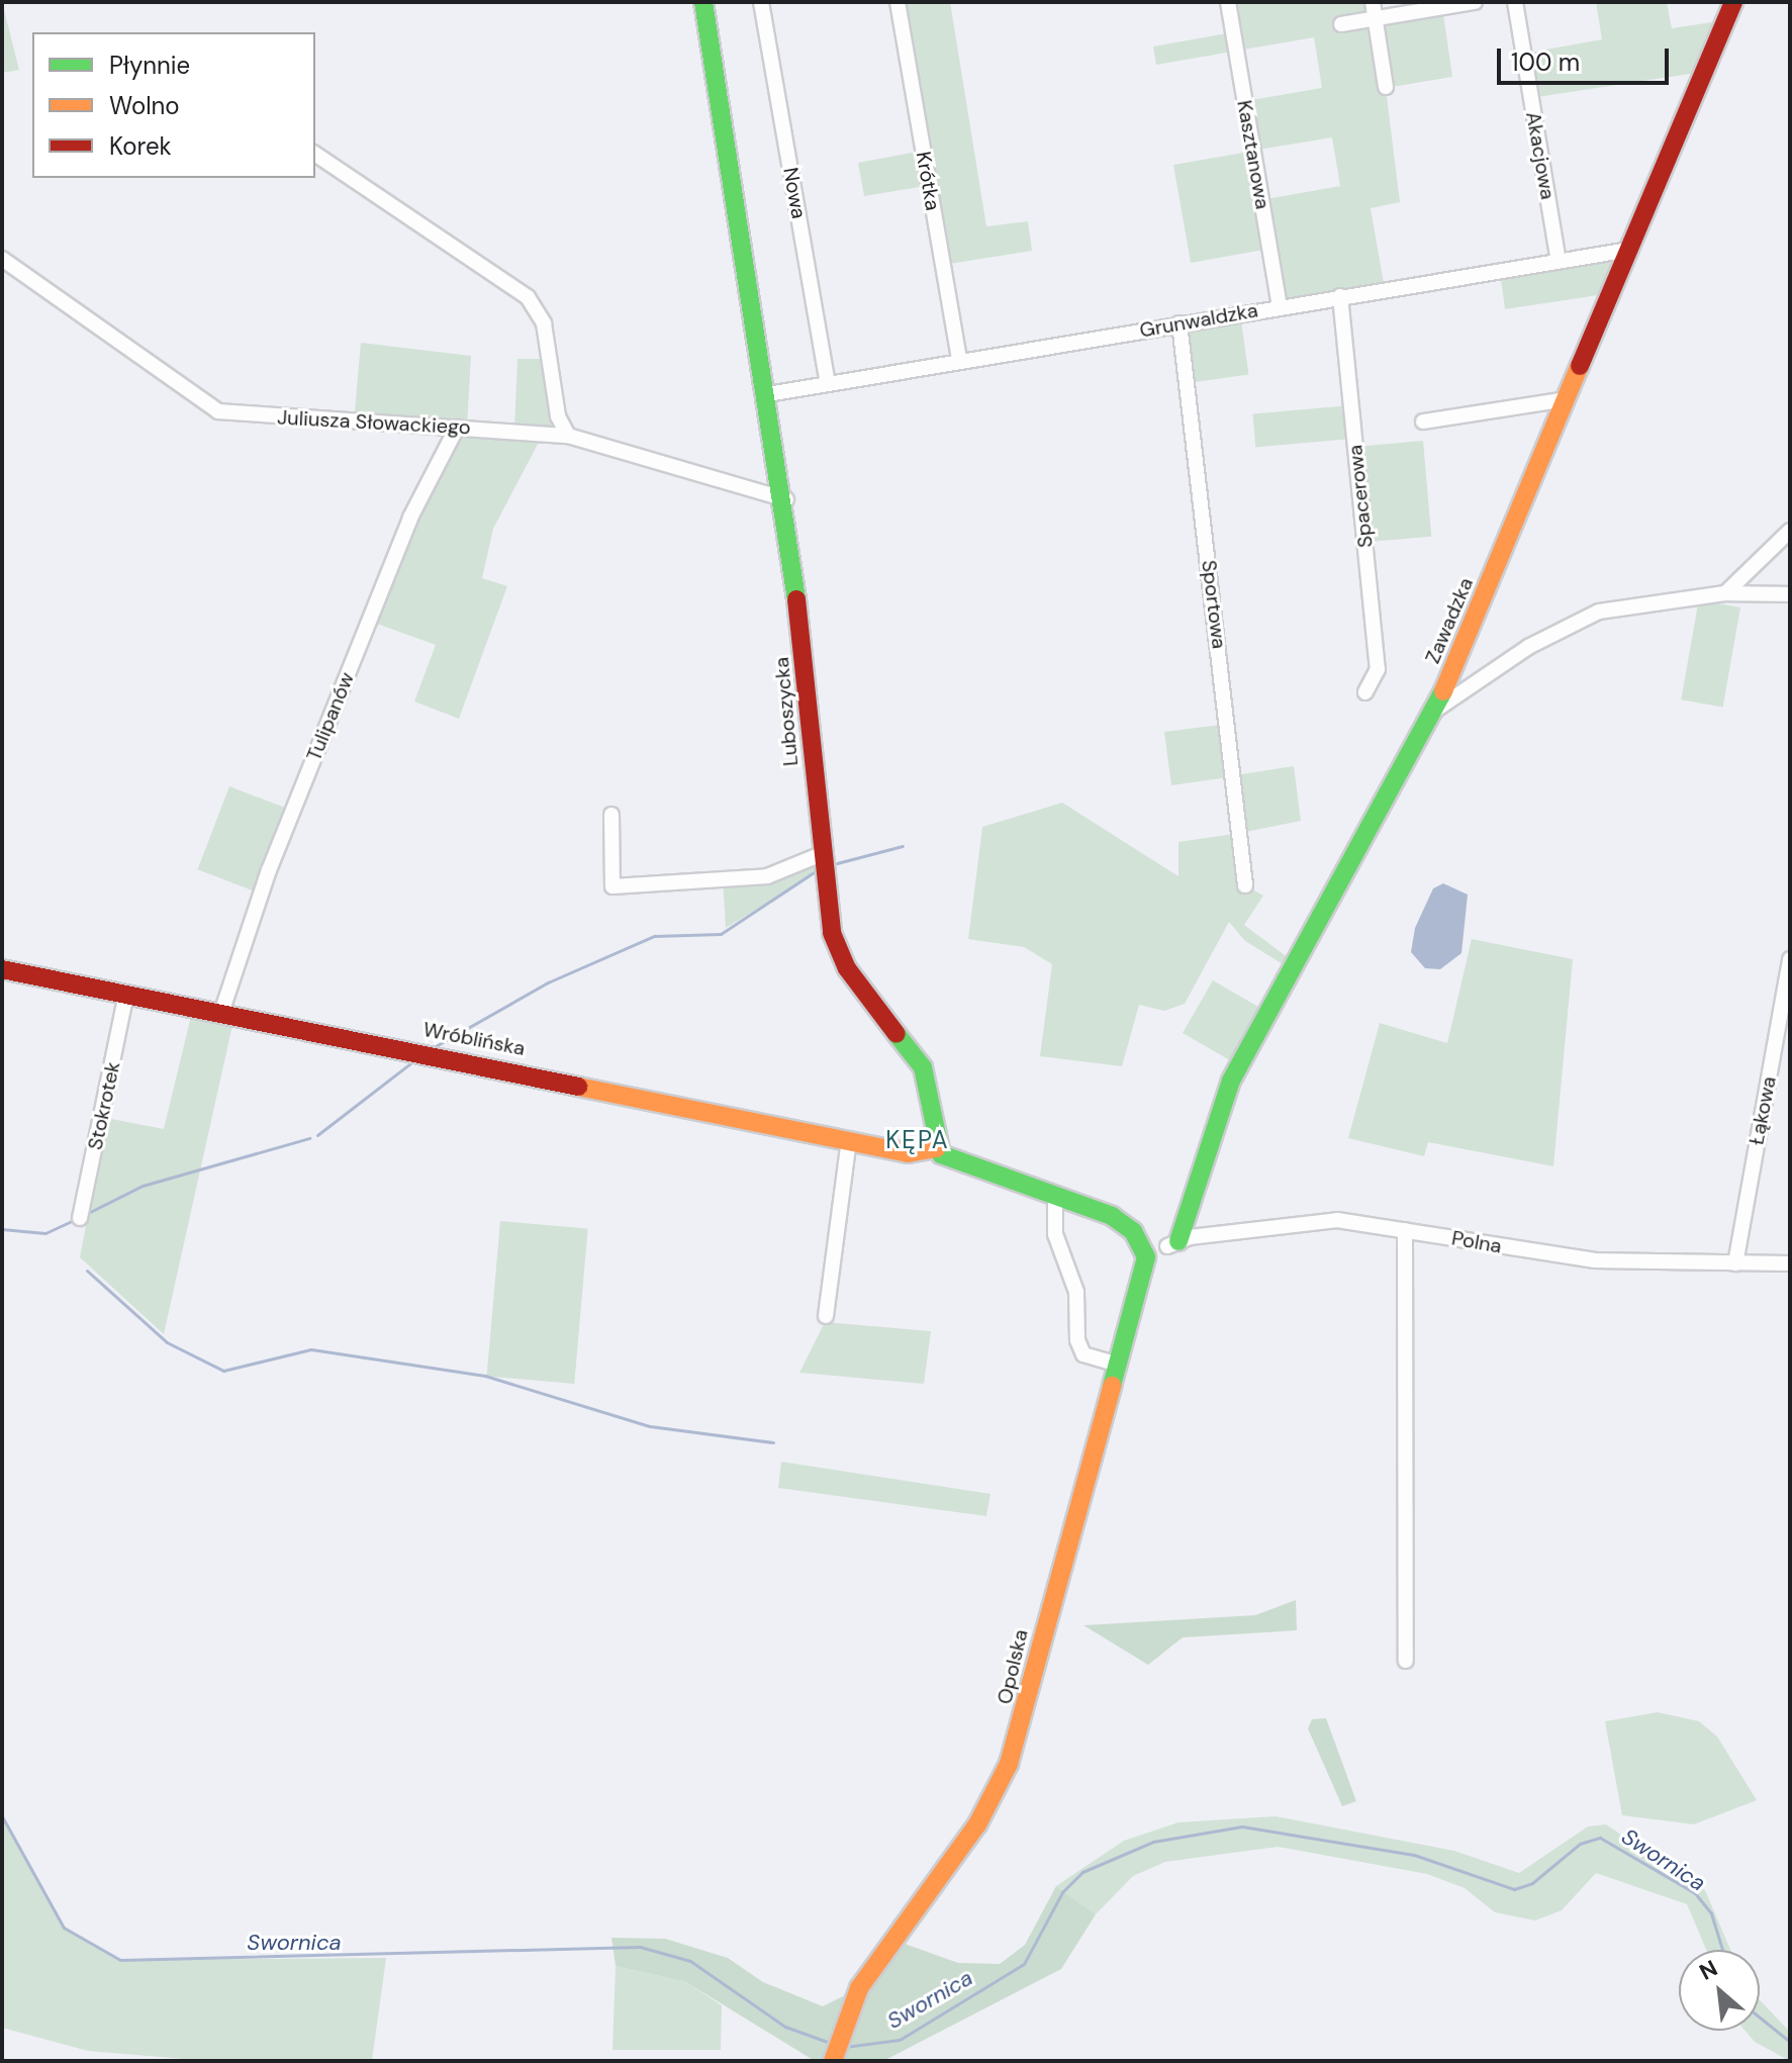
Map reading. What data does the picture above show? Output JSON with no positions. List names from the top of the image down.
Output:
{
  "streets": {
    "street": [
      "Kasztanowa",
      "Akacjowa",
      "Krótka",
      "Nowa",
      "Grunwaldzka",
      "Juliusza Słowackiego",
      "Spacerowa",
      "Sportowa",
      "Zawadzka",
      "Luboszycka",
      "Tulipanów",
      "Wróblińska",
      "Stokrotek",
      "Łąkowa",
      "Polna",
      "Opolska"
    ]
  },
  "crossings": [
    ["Kasztanowa", "Grunwaldzka"],
    ["Akacjowa", "Grunwaldzka"],
    ["Krótka", "Grunwaldzka"],
    ["Nowa", "Grunwaldzka"],
    ["Grunwaldzka", "Spacerowa"],
    ["Grunwaldzka", "Sportowa"],
    ["Grunwaldzka", "Zawadzka"],
    ["Grunwaldzka", "Luboszycka"],
    ["Juliusza Słowackiego", "Luboszycka"],
    ["Juliusza Słowackiego", "Tulipanów"],
    ["Zawadzka", "Polna"],
    ["Luboszycka", "Wróblińska"],
    ["Tulipanów", "Wróblińska"],
    ["Wróblińska", "Stokrotek"],
    ["Łąkowa", "Polna"]
  ],
  "districts": ["KĘPA"],
  "water": ["Swornica"],
  "legend": ["Płynnie", "Wolno", "Korek"],
  "scale_bar": "100 m",
  "north": "top left"
}
